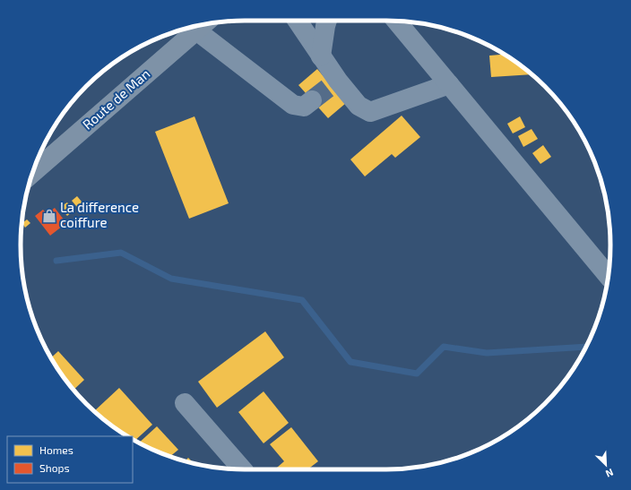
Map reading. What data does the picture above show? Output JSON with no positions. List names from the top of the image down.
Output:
{
  "streets": {
    "highway": ["Route de Man"]
  },
  "places": {
    "shop": ["La difference coiffure"]
  },
  "legend": ["Homes", "Shops"],
  "north": "bottom right"
}
